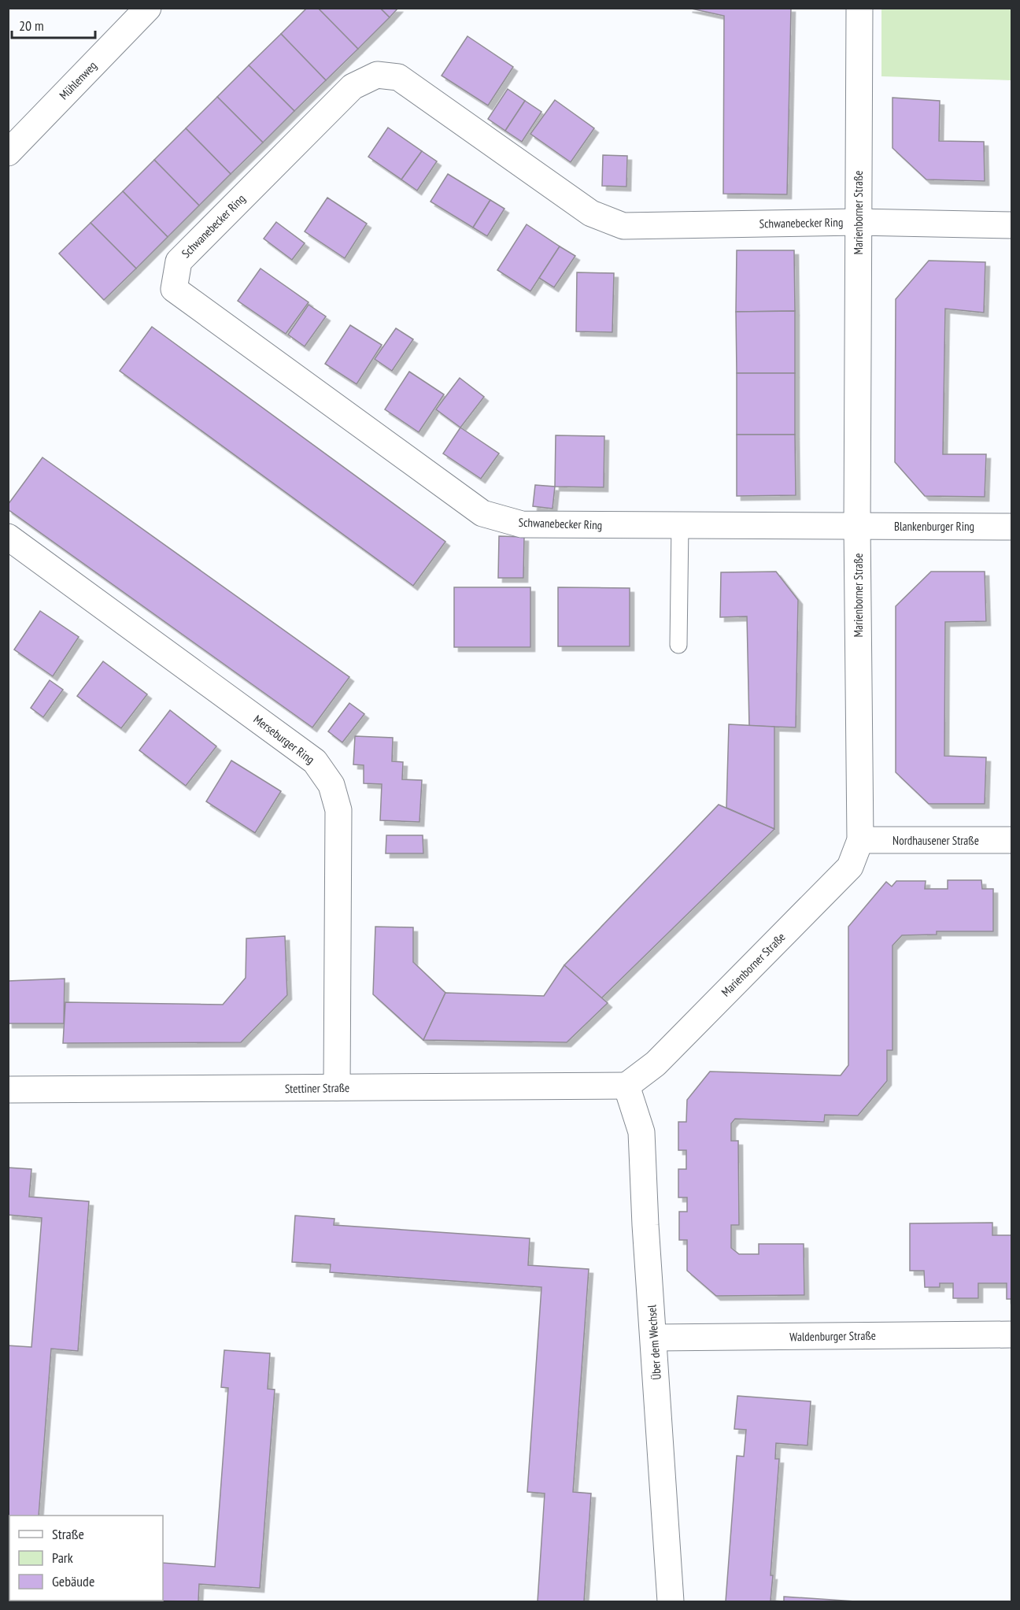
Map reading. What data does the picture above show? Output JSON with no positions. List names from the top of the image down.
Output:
{
  "streets": {
    "street": [
      "Mühlenweg",
      "Marienborner Straße",
      "Schwanebecker Ring",
      "Blankenburger Ring",
      "Merseburger Ring",
      "Nordhausener Straße",
      "Stettiner Straße",
      "Waldenburger Straße",
      "Über dem Wechsel"
    ]
  },
  "crossings": [
    ["Marienborner Straße", "Schwanebecker Ring"],
    ["Marienborner Straße", "Blankenburger Ring"],
    ["Marienborner Straße", "Nordhausener Straße"],
    ["Marienborner Straße", "Stettiner Straße"],
    ["Marienborner Straße", "Über dem Wechsel"],
    ["Schwanebecker Ring", "Blankenburger Ring"],
    ["Merseburger Ring", "Stettiner Straße"],
    ["Stettiner Straße", "Über dem Wechsel"],
    ["Waldenburger Straße", "Über dem Wechsel"]
  ],
  "legend": ["Straße", "Park", "Gebäude"],
  "scale_bar": "20 m"
}
